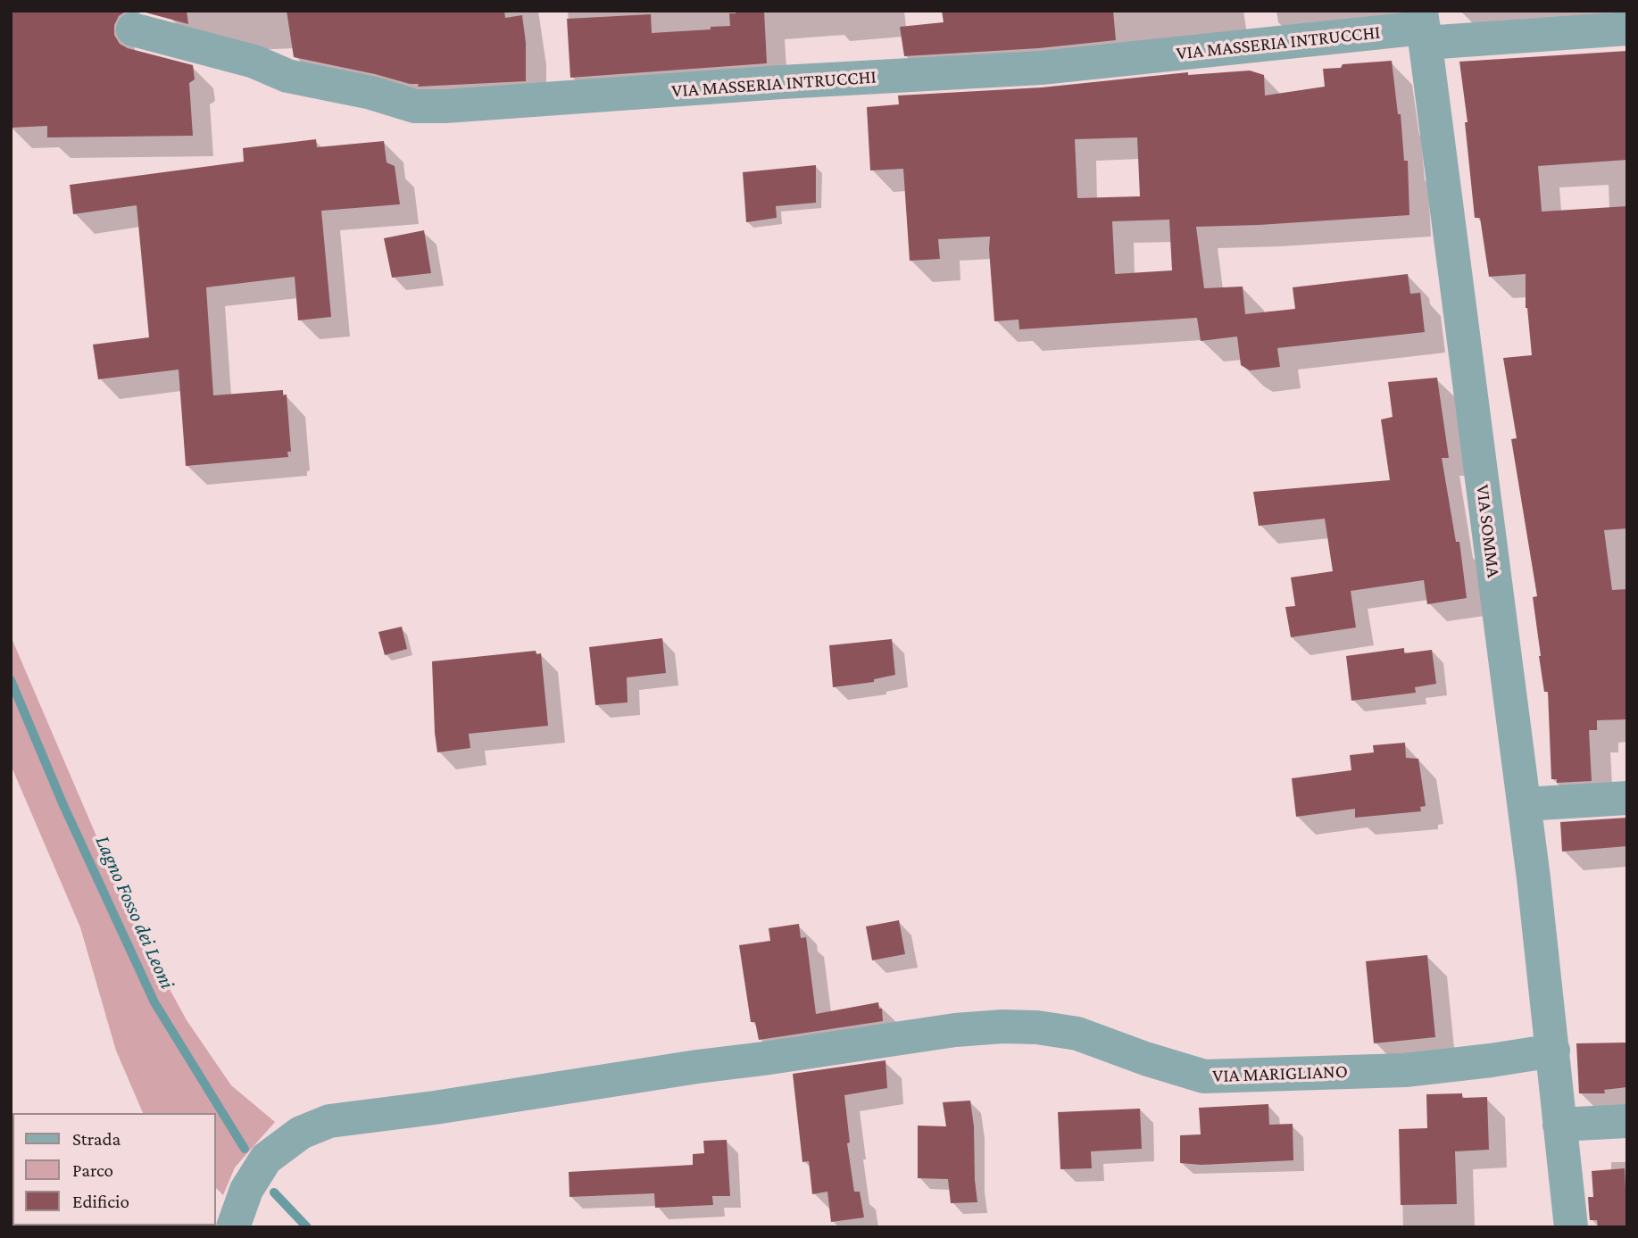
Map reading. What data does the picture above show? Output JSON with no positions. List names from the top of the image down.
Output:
{
  "streets": {
    "street": ["VIA MASSERIA INTRUCCHI", "VIA SOMMA", "VIA MARIGLIANO"]
  },
  "crossings": [
    ["VIA MASSERIA INTRUCCHI", "VIA SOMMA"],
    ["VIA SOMMA", "VIA MARIGLIANO"]
  ],
  "water": ["Lagno Fosso dei Leoni"],
  "legend": ["Strada", "Parco", "Edificio"]
}
